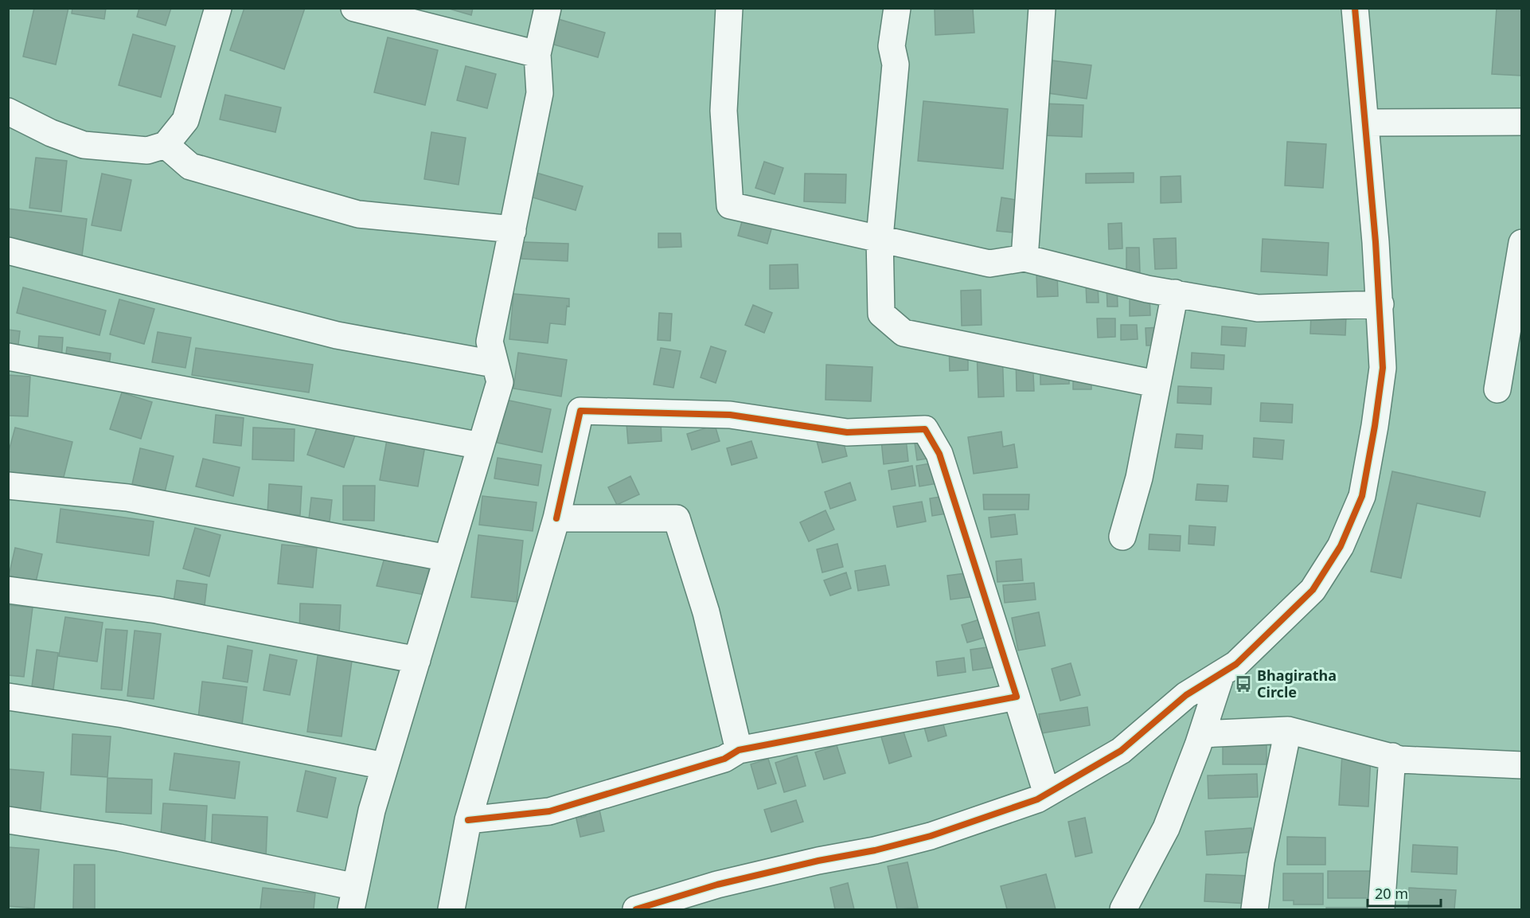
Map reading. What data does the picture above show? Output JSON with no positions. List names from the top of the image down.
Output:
{
  "places": {
    "bus stop": ["Bhagiratha Circle"]
  },
  "scale_bar": "20 m"
}
